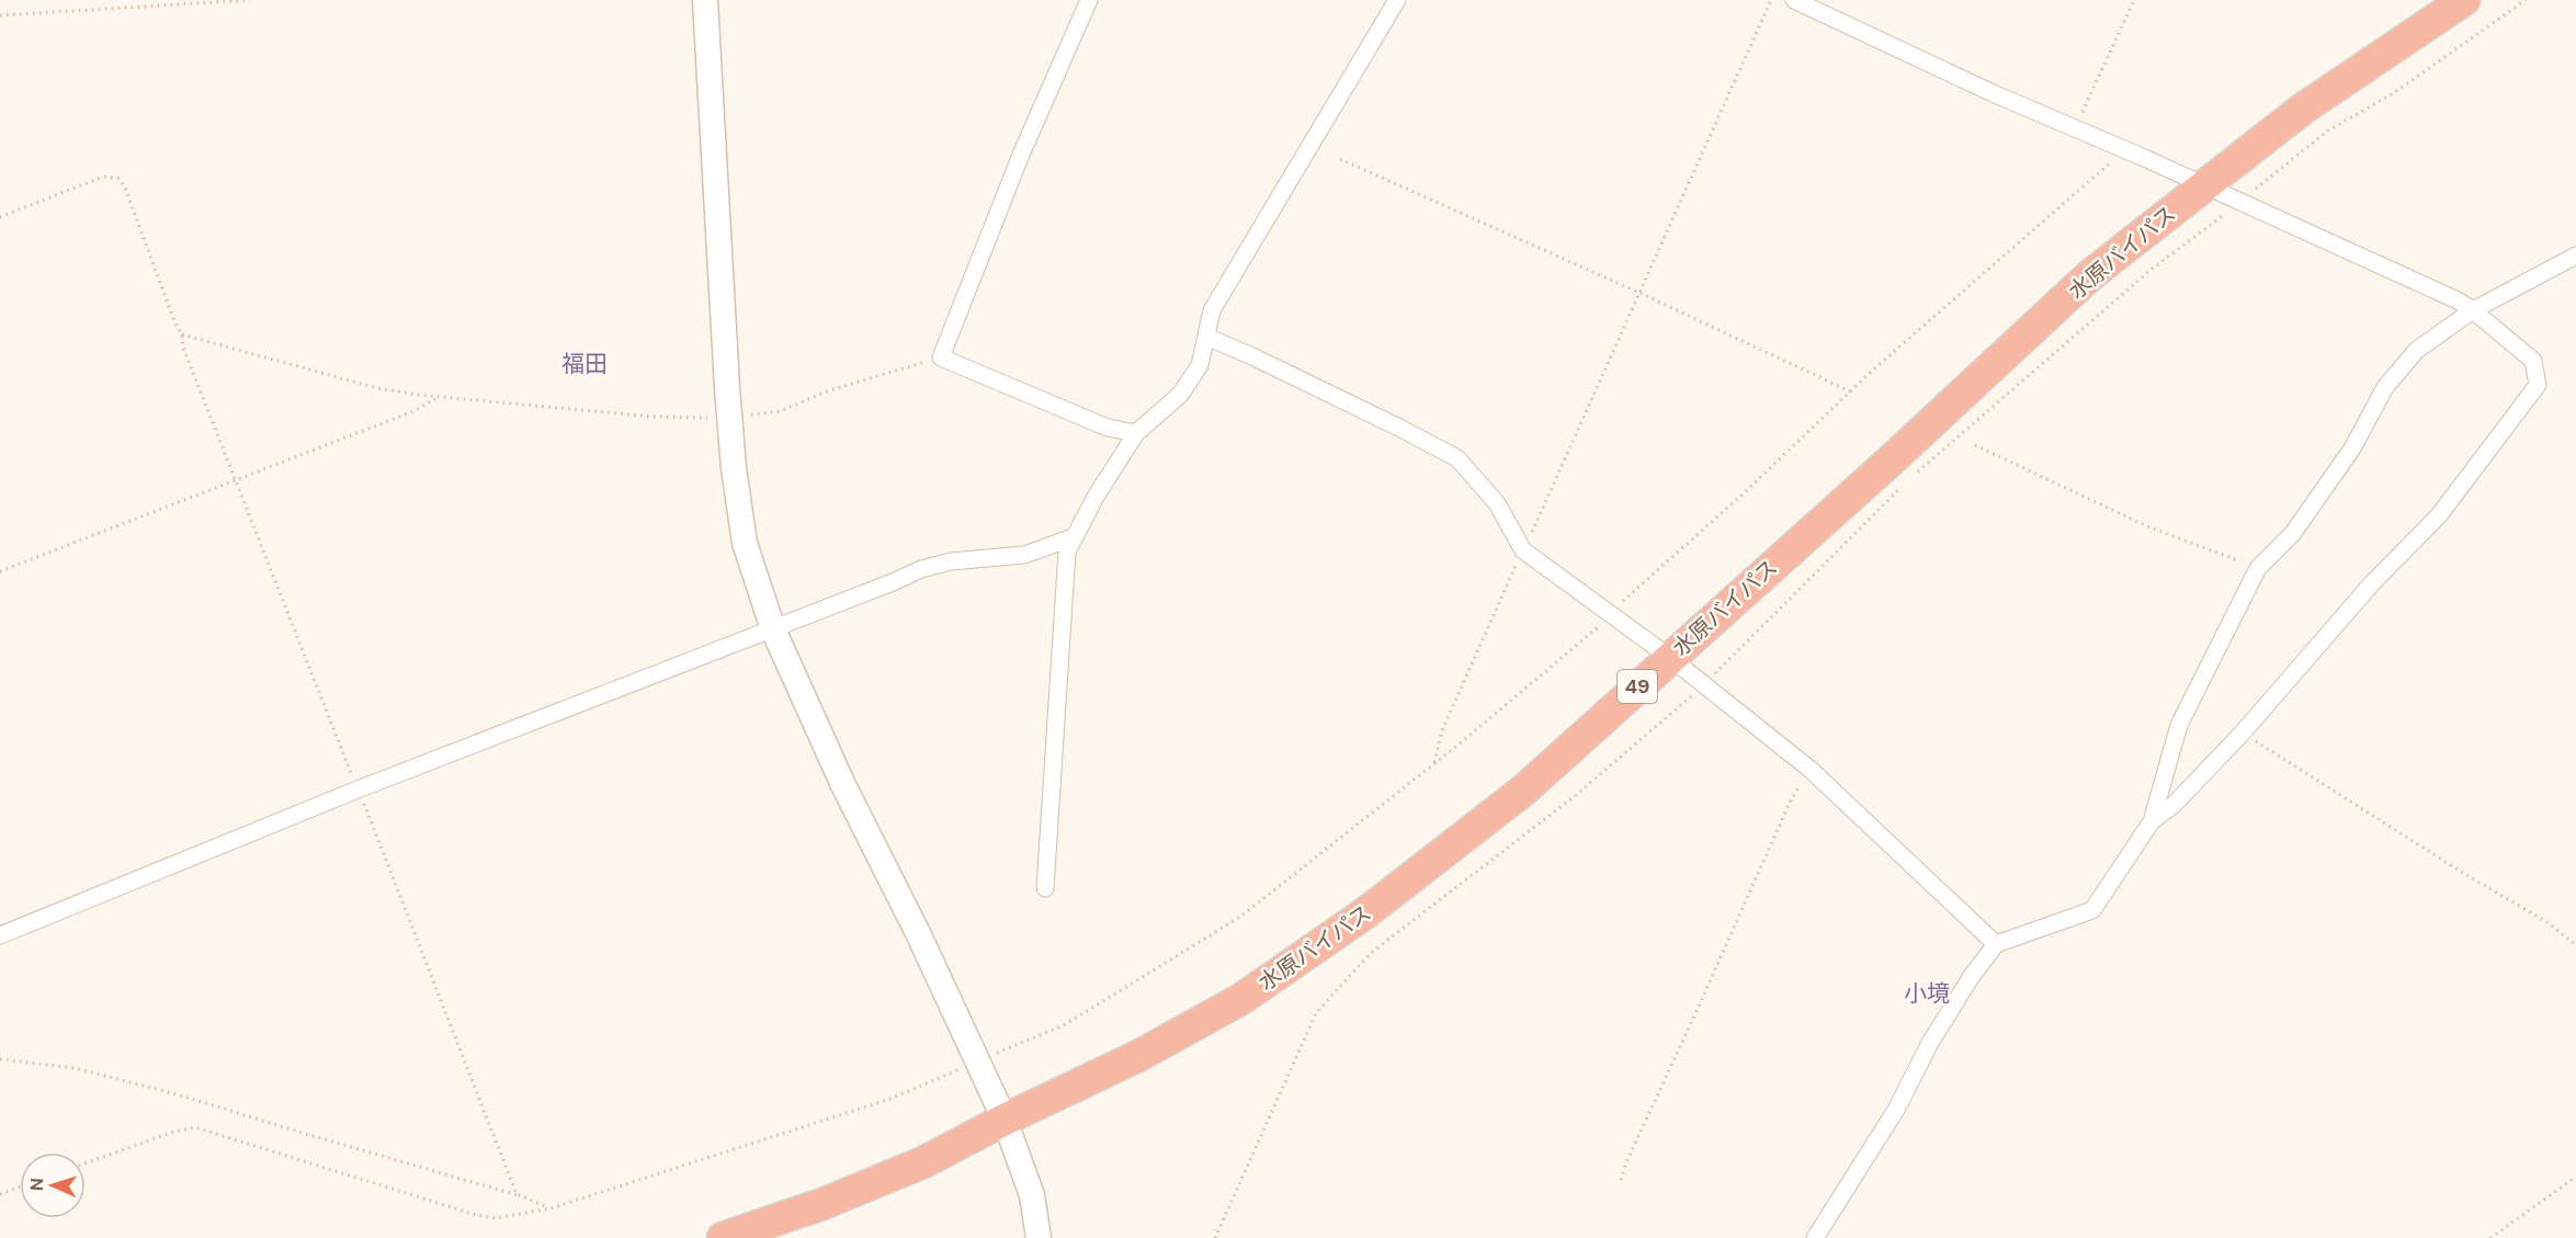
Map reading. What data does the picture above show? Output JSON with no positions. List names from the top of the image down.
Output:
{
  "streets": {
    "highway": ["水原バイパス", "49"]
  },
  "districts": ["福田", "小境"],
  "north": "left"
}
